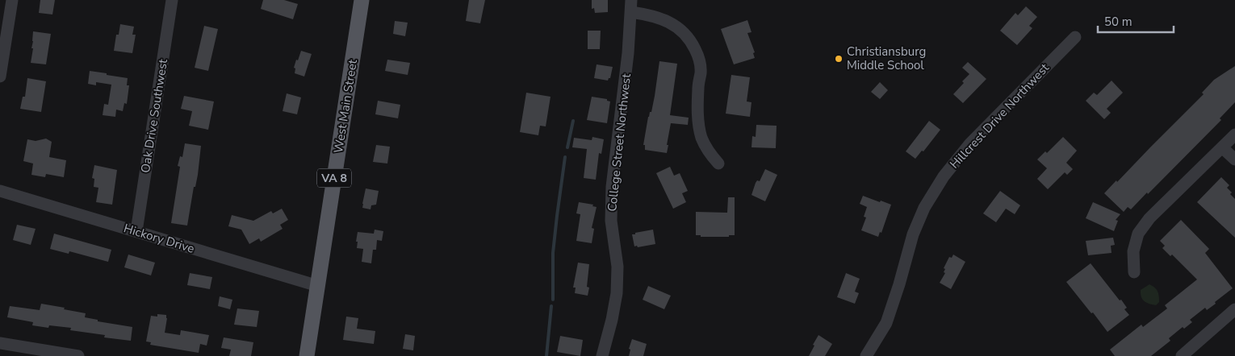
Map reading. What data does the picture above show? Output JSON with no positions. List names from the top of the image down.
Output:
{
  "streets": {
    "main road": ["West Main Street", "VA 8"],
    "street": [
      "Oak Drive Southwest",
      "Hillcrest Drive Northwest",
      "College Street Northwest",
      "Hickory Drive"
    ]
  },
  "crossings": [
    ["West Main Street", "Hickory Drive"],
    ["Oak Drive Southwest", "Hickory Drive"]
  ],
  "places": ["Christiansburg Middle School"],
  "scale_bar": "50 m"
}
